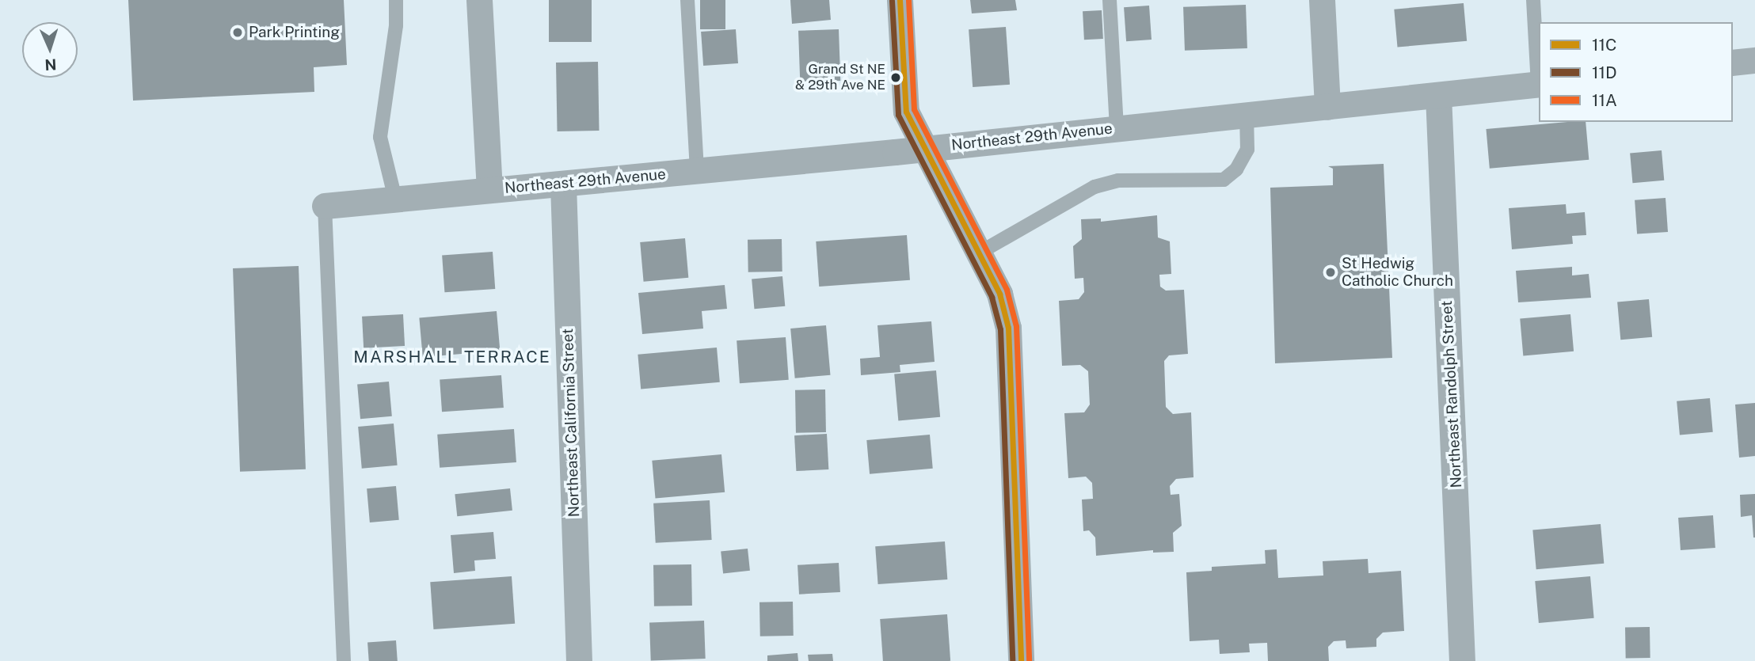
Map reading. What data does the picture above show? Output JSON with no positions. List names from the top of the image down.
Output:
{
  "streets": {
    "street": ["Northeast 29th Avenue", "Northeast Randolph Street", "Northeast California Street"]
  },
  "crossings": [
    ["Northeast 29th Avenue", "Northeast Randolph Street"],
    ["Northeast 29th Avenue", "Northeast California Street"]
  ],
  "districts": ["MARSHALL TERRACE"],
  "places": ["Park Printing", "Grand St NE & 29th Ave NE", "St Hedwig Catholic Church"],
  "lines": ["transit line 11C", "transit line 11A", "transit line 11D"],
  "legend": ["11C", "11D", "11A"],
  "north": "bottom"
}
